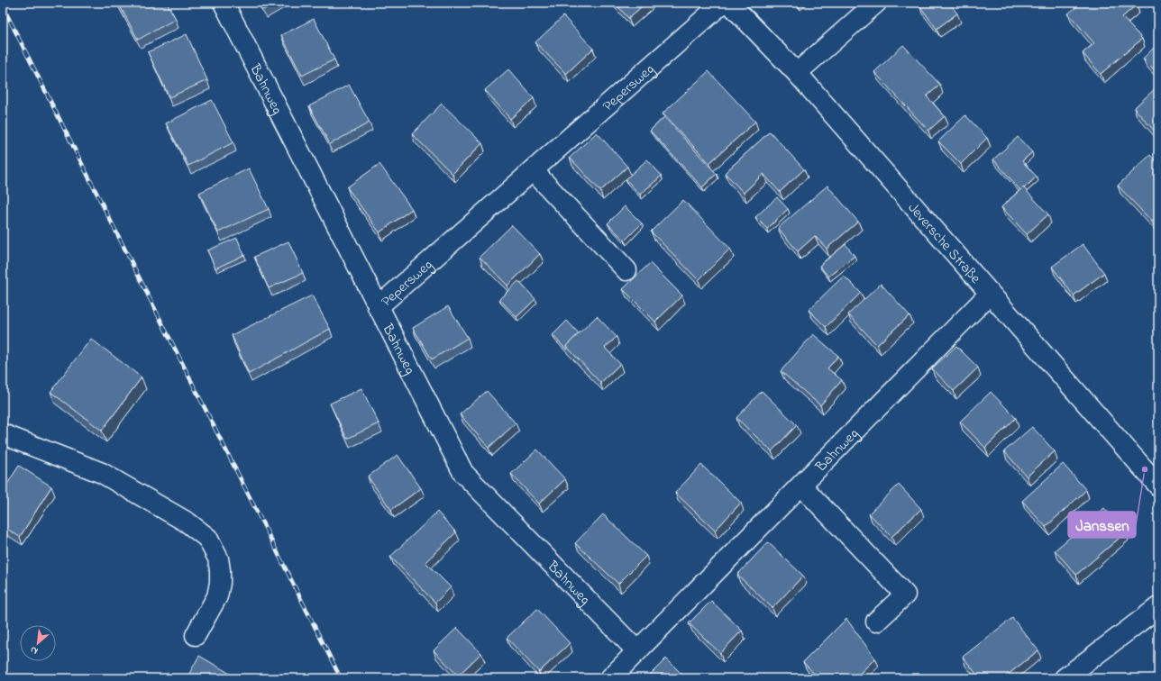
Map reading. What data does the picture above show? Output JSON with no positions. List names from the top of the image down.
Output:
{
  "streets": {
    "street": ["Pepersweg", "Bahnweg", "Jeversche Straße"]
  },
  "crossings": [
    ["Pepersweg", "Bahnweg"],
    ["Bahnweg", "Jeversche Straße"]
  ],
  "places": ["Janssen"],
  "north": "bottom left"
}
